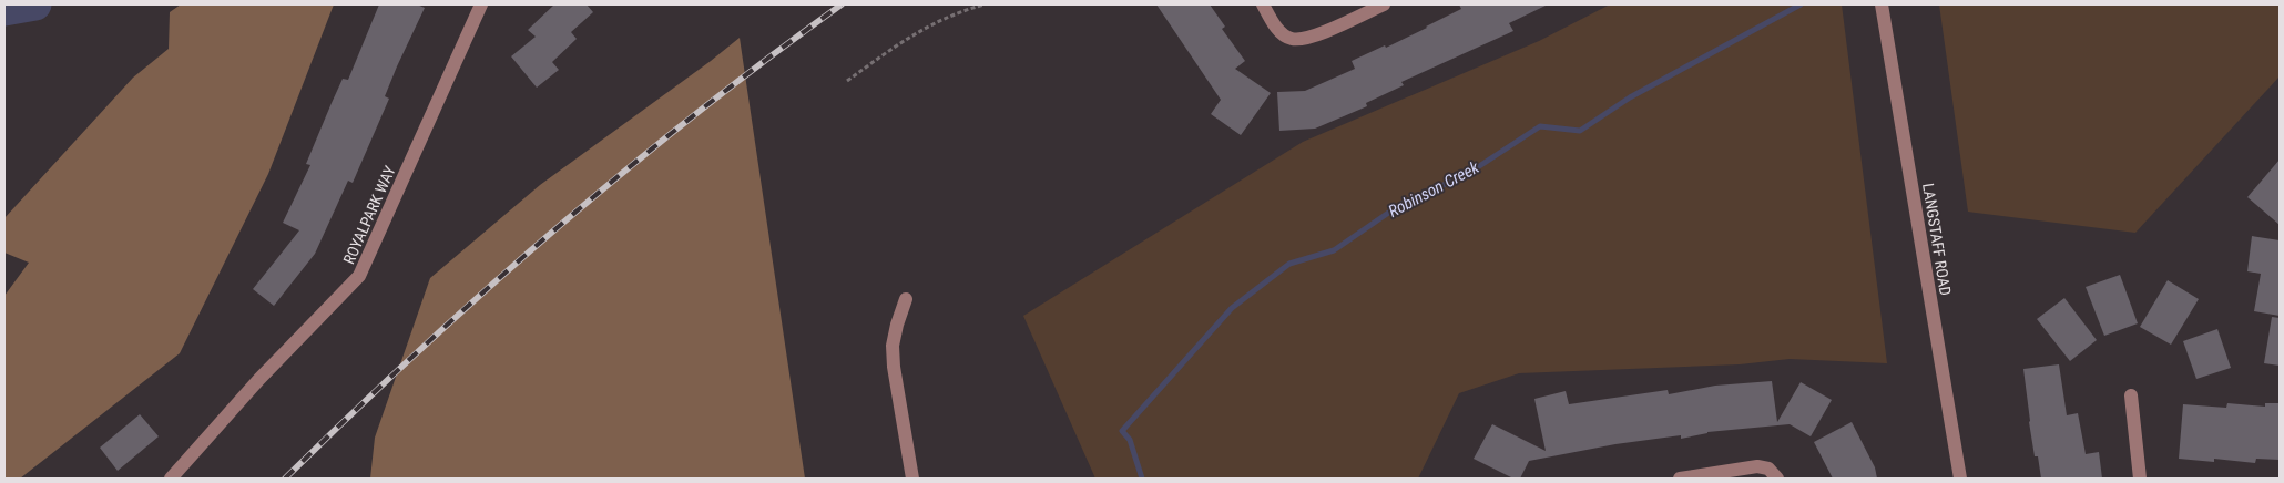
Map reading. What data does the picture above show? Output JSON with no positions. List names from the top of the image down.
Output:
{
  "streets": {
    "street": ["ROYALPARK WAY", "LANGSTAFF ROAD"]
  },
  "water": ["Robinson Creek"]
}
